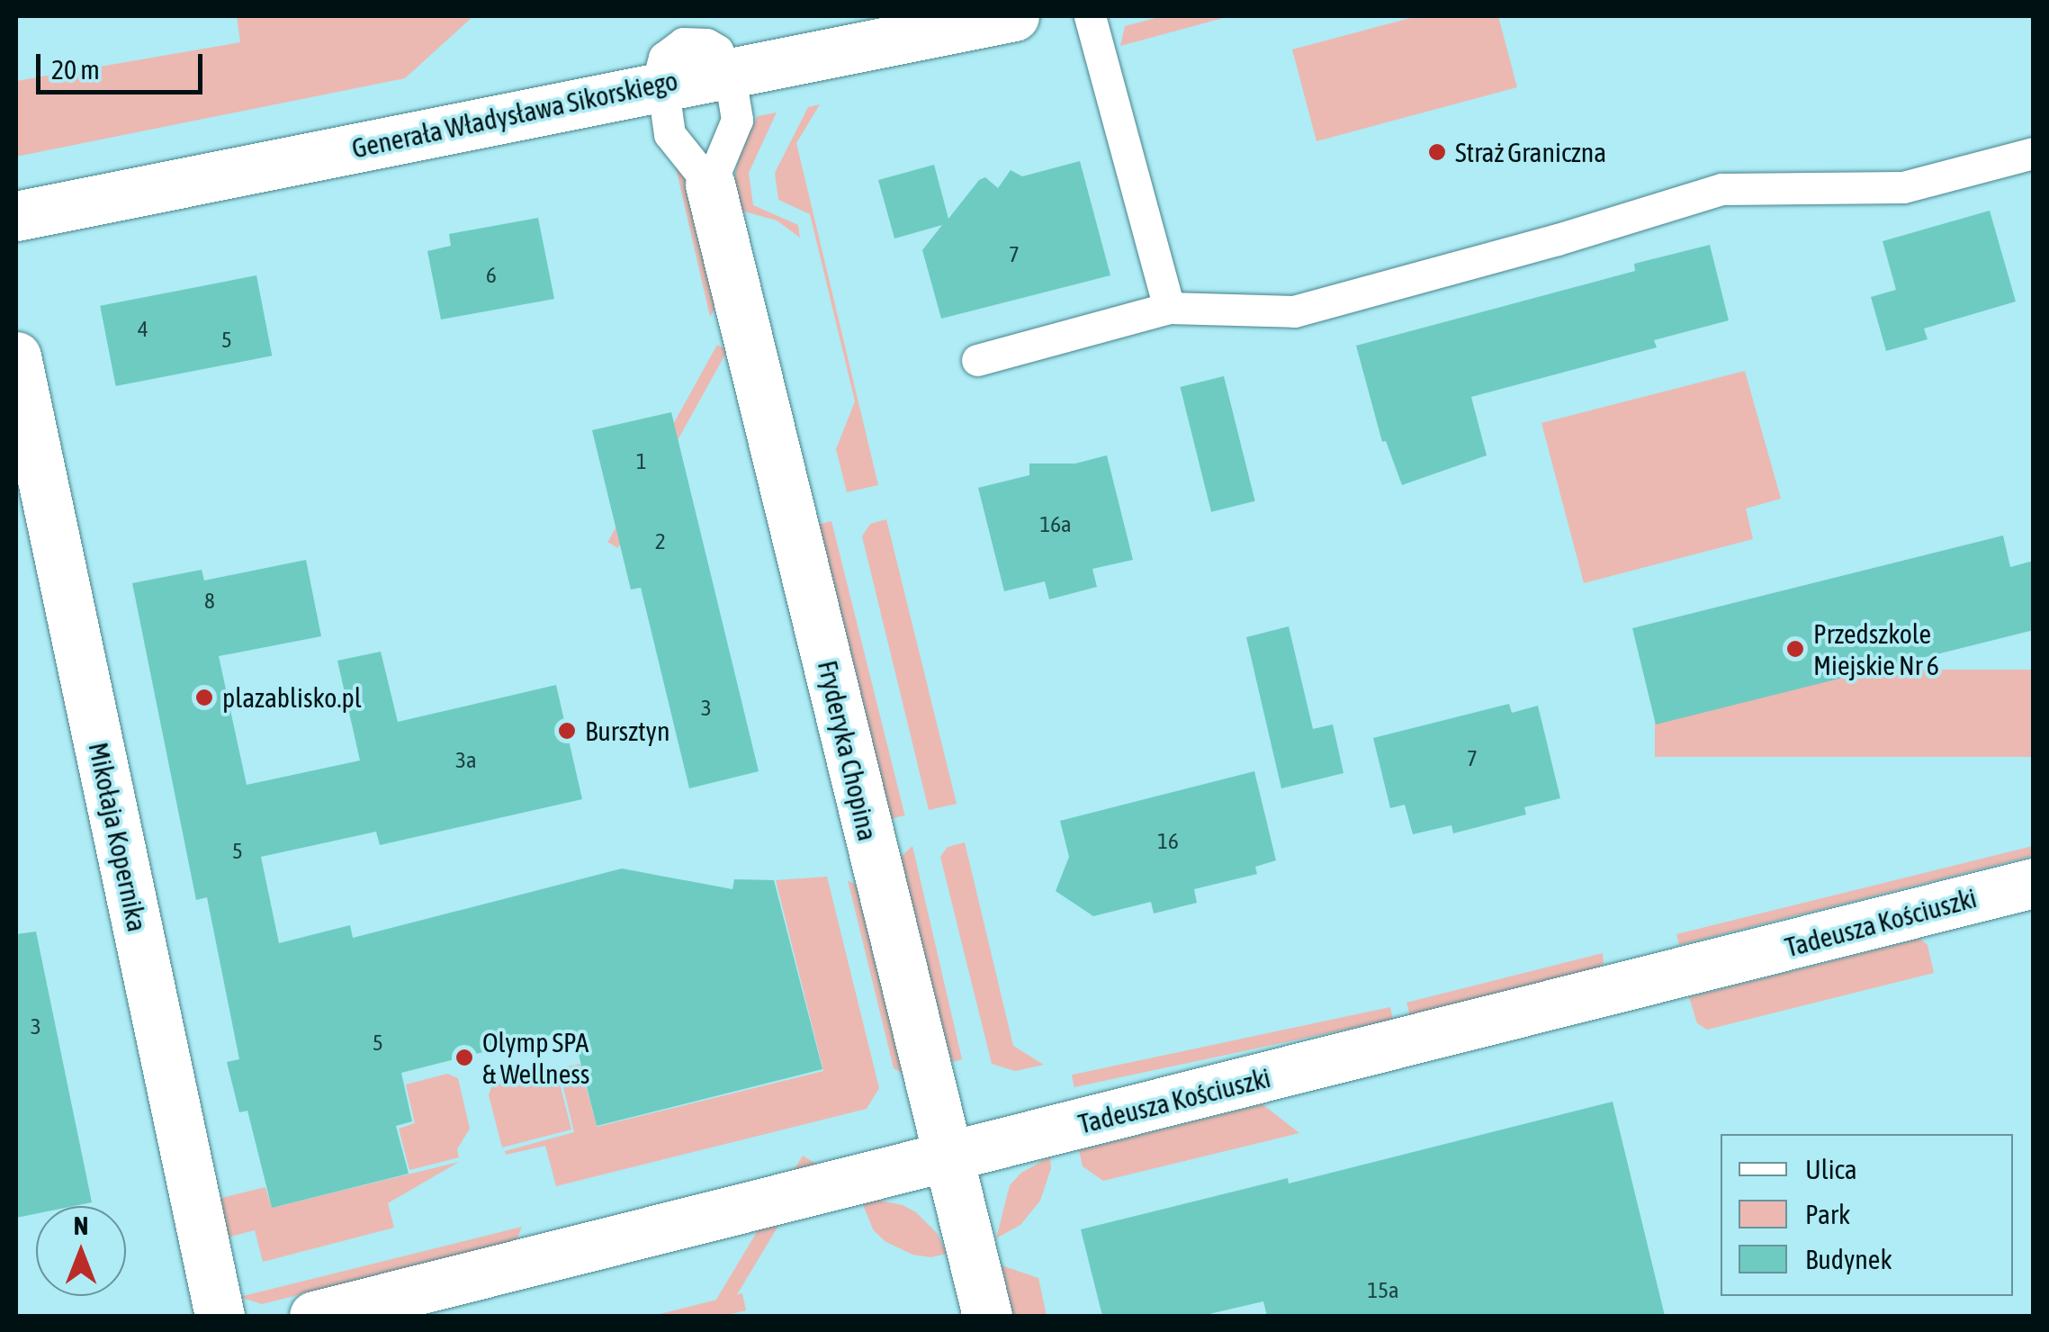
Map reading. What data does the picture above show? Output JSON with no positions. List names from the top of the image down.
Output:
{
  "streets": {
    "street": [
      "Generała Władysława Sikorskiego",
      "Fryderyka Chopina",
      "Mikołaja Kopernika",
      "Tadeusza Kościuszki"
    ]
  },
  "crossings": [
    ["Generała Władysława Sikorskiego", "Fryderyka Chopina"],
    ["Fryderyka Chopina", "Tadeusza Kościuszki"]
  ],
  "places": [
    "Straż Graniczna",
    "Przedszkole Miejskie Nr 6",
    "plazablisko.pl",
    "Bursztyn",
    "Olymp SPA & Wellness"
  ],
  "house_numbers": [
    "7",
    "6",
    "4",
    "5",
    "1",
    "16a",
    "2",
    "8",
    "3",
    "7",
    "3a",
    "16",
    "5",
    "3",
    "5",
    "15a"
  ],
  "legend": ["Ulica", "Park", "Budynek"],
  "scale_bar": "20 m",
  "north": "top"
}
